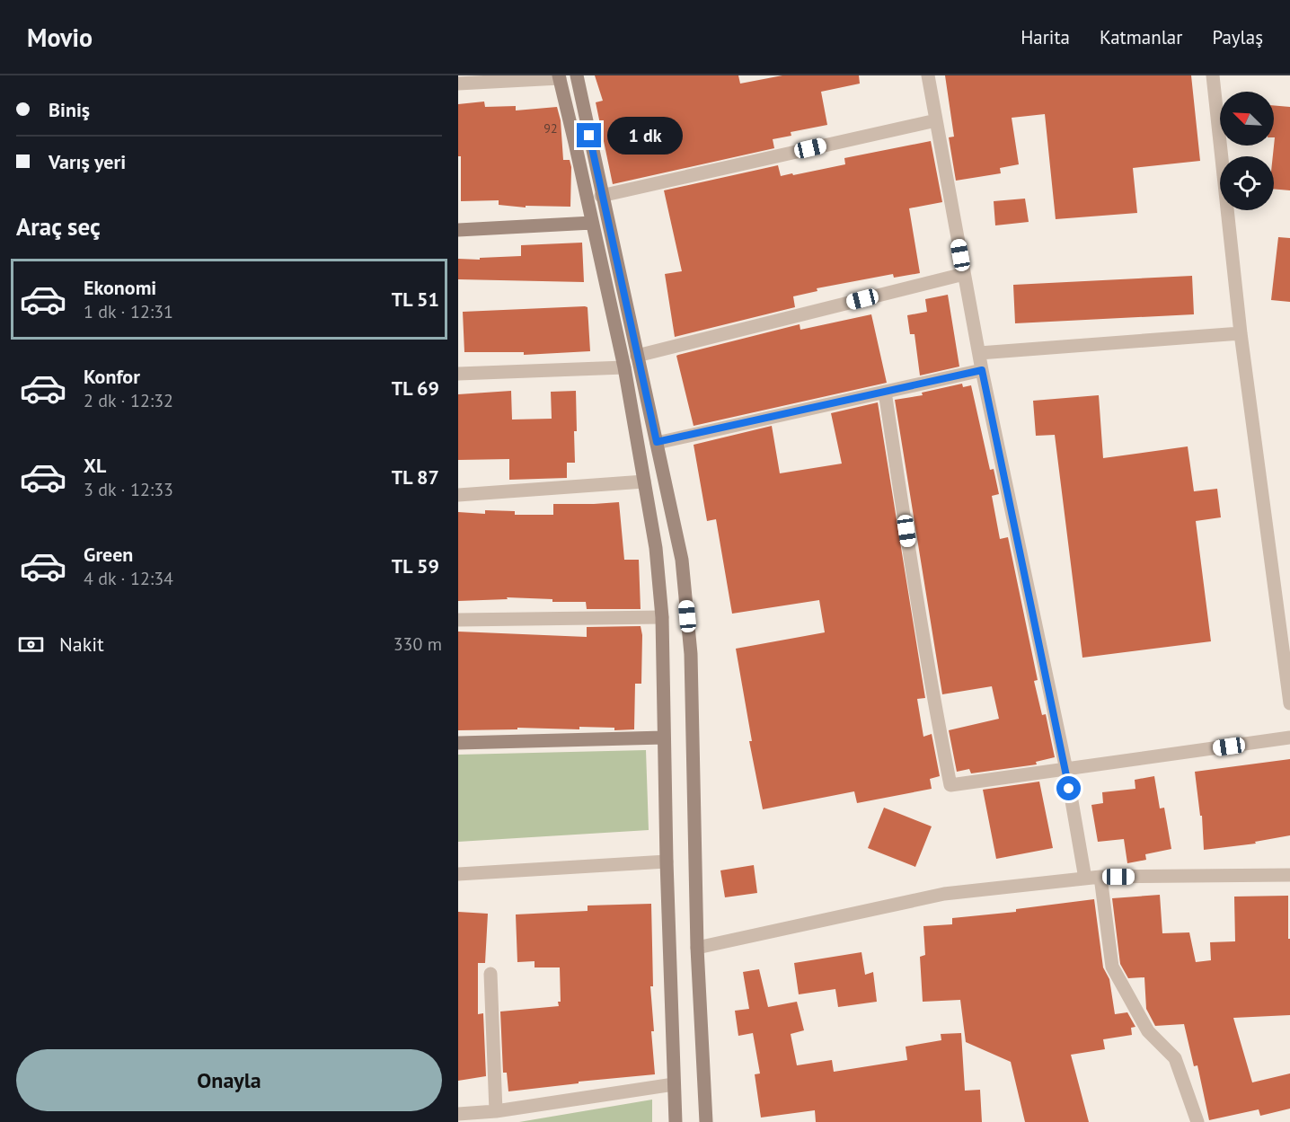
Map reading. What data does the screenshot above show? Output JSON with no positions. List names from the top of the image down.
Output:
{
  "house_numbers": ["92"],
  "north": "top left",
  "page": {
    "header": "Movio",
    "nav": ["Harita", "Katmanlar", "Paylaş"],
    "banner": ["Biniş", "Varış yeri"],
    "bubble": "1 dk",
    "heading": "Araç seç",
    "list": [
      {
        "name": "Ekonomi",
        "note": "1 dk · 12:31",
        "value": "TL 51"
      },
      {
        "name": "Konfor",
        "note": "2 dk · 12:32",
        "value": "TL 69"
      },
      {
        "name": "XL",
        "note": "3 dk · 12:33",
        "value": "TL 87"
      },
      {
        "name": "Green",
        "note": "4 dk · 12:34",
        "value": "TL 59"
      }
    ],
    "pay": ["Nakit", "330 m"],
    "buttons": "Onayla"
  }
}
